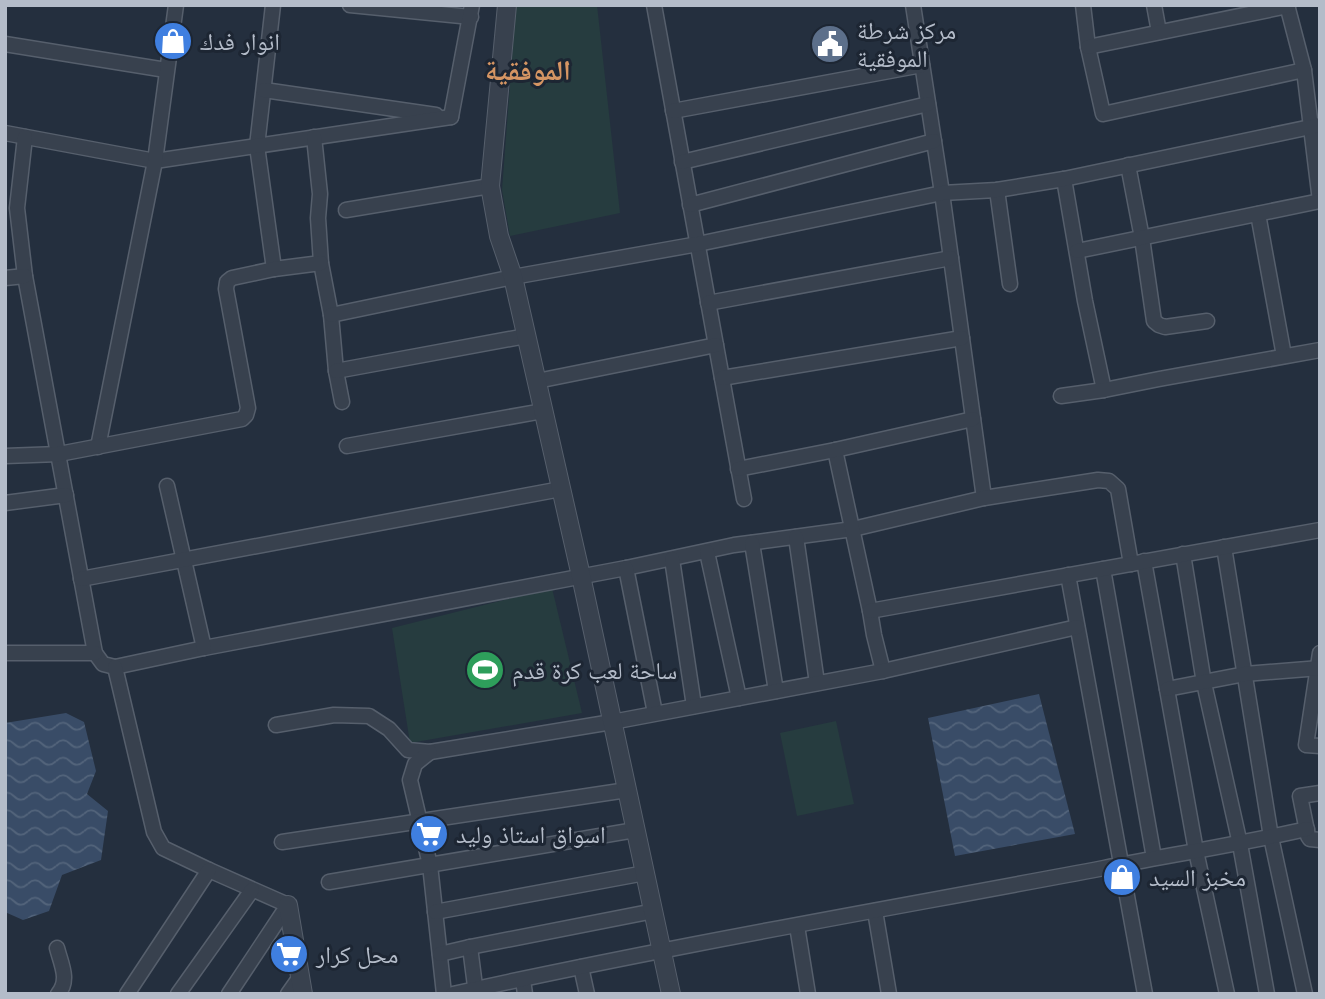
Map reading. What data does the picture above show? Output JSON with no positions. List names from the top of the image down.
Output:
{
  "districts": ["الموفقية"],
  "places": {
    "shop": ["انوار فدك", "مخبز السيد"],
    "public building": ["مركز شرطة الموفقية"],
    "sports": ["ساحة لعب كرة قدم"],
    "supermarket": ["اسواق استاذ وليد", "محل كرار"]
  }
}
